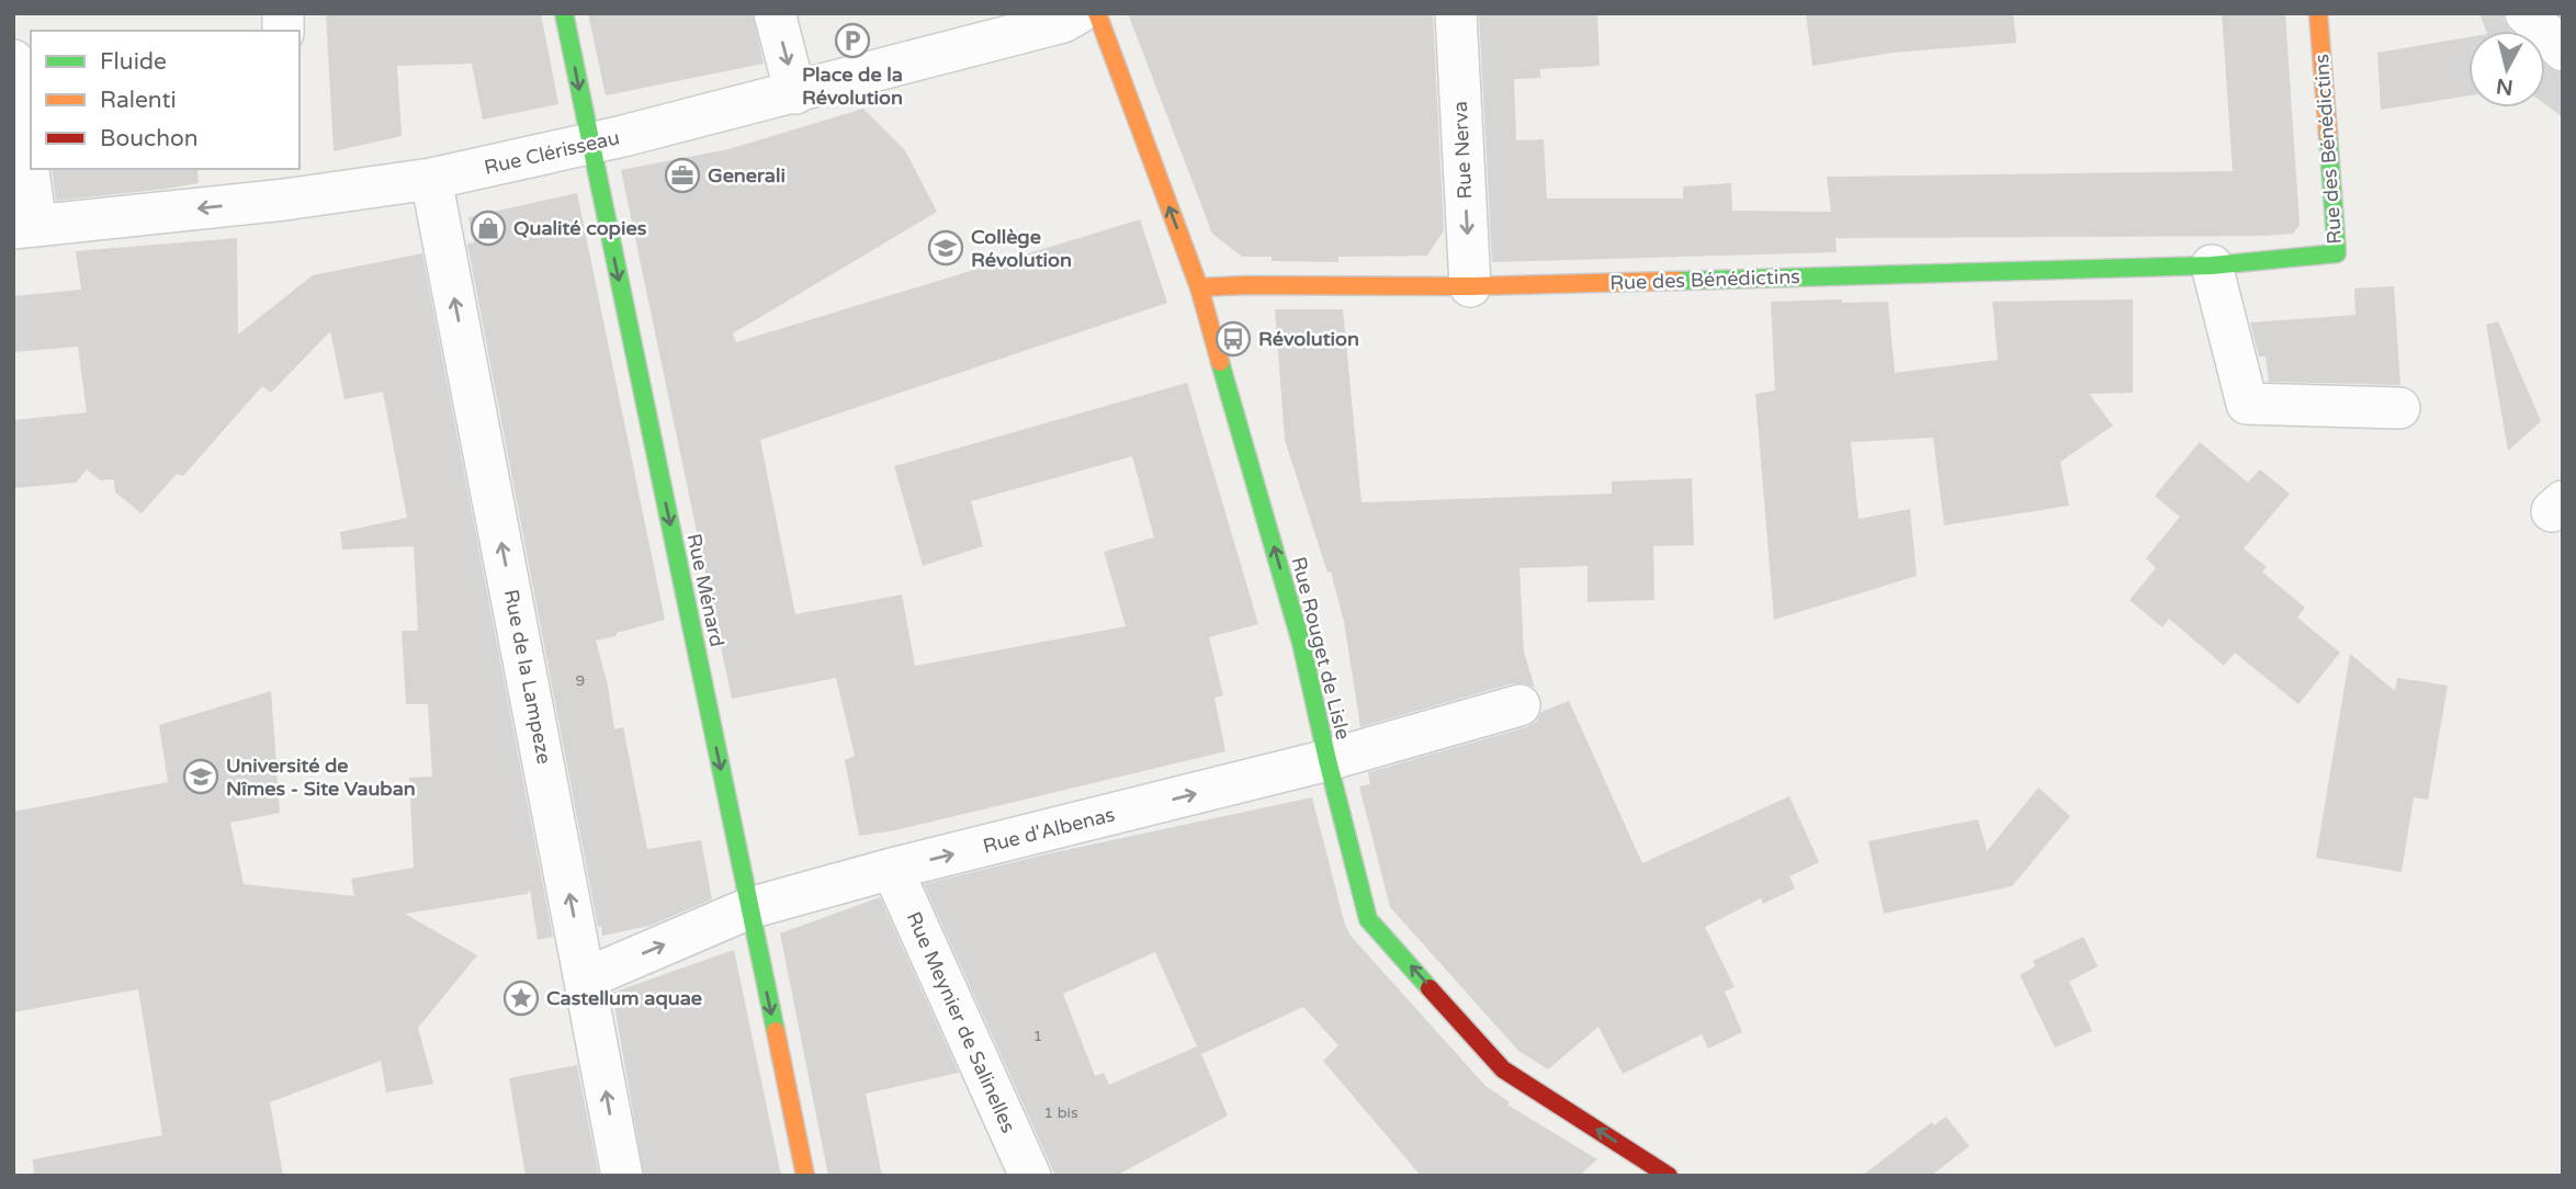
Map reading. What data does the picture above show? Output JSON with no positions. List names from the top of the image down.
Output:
{
  "streets": {
    "street": [
      "Rue des Bénédictins",
      "Rue Nerva",
      "Rue Clérisseau",
      "Rue Ménard",
      "Rue Rouget de Lisle",
      "Rue de la Lampeze",
      "Rue d'Albenas",
      "Rue Meynier de Salinelles"
    ]
  },
  "crossings": [
    ["Rue des Bénédictins", "Rue Nerva"],
    ["Rue des Bénédictins", "Rue Rouget de Lisle"],
    ["Rue Clérisseau", "Rue Ménard"],
    ["Rue Clérisseau", "Rue de la Lampeze"],
    ["Rue Ménard", "Rue d'Albenas"],
    ["Rue Rouget de Lisle", "Rue d'Albenas"],
    ["Rue de la Lampeze", "Rue d'Albenas"],
    ["Rue d'Albenas", "Rue Meynier de Salinelles"]
  ],
  "one_way": [
    "Rue Nerva",
    "Rue Ménard",
    "Rue Rouget de Lisle",
    "Rue de la Lampeze",
    "Rue d'Albenas"
  ],
  "places": {
    "parking": ["Place de la Révolution"],
    "office": ["Generali"],
    "shop": ["Qualité copies"],
    "school or university": ["Collège Révolution", "Université de Nîmes - Site Vauban"],
    "bus stop": ["Révolution"],
    "place": ["Castellum aquae"]
  },
  "house_numbers": ["9", "1", "1 bis"],
  "legend": ["Fluide", "Ralenti", "Bouchon"],
  "north": "bottom"
}
